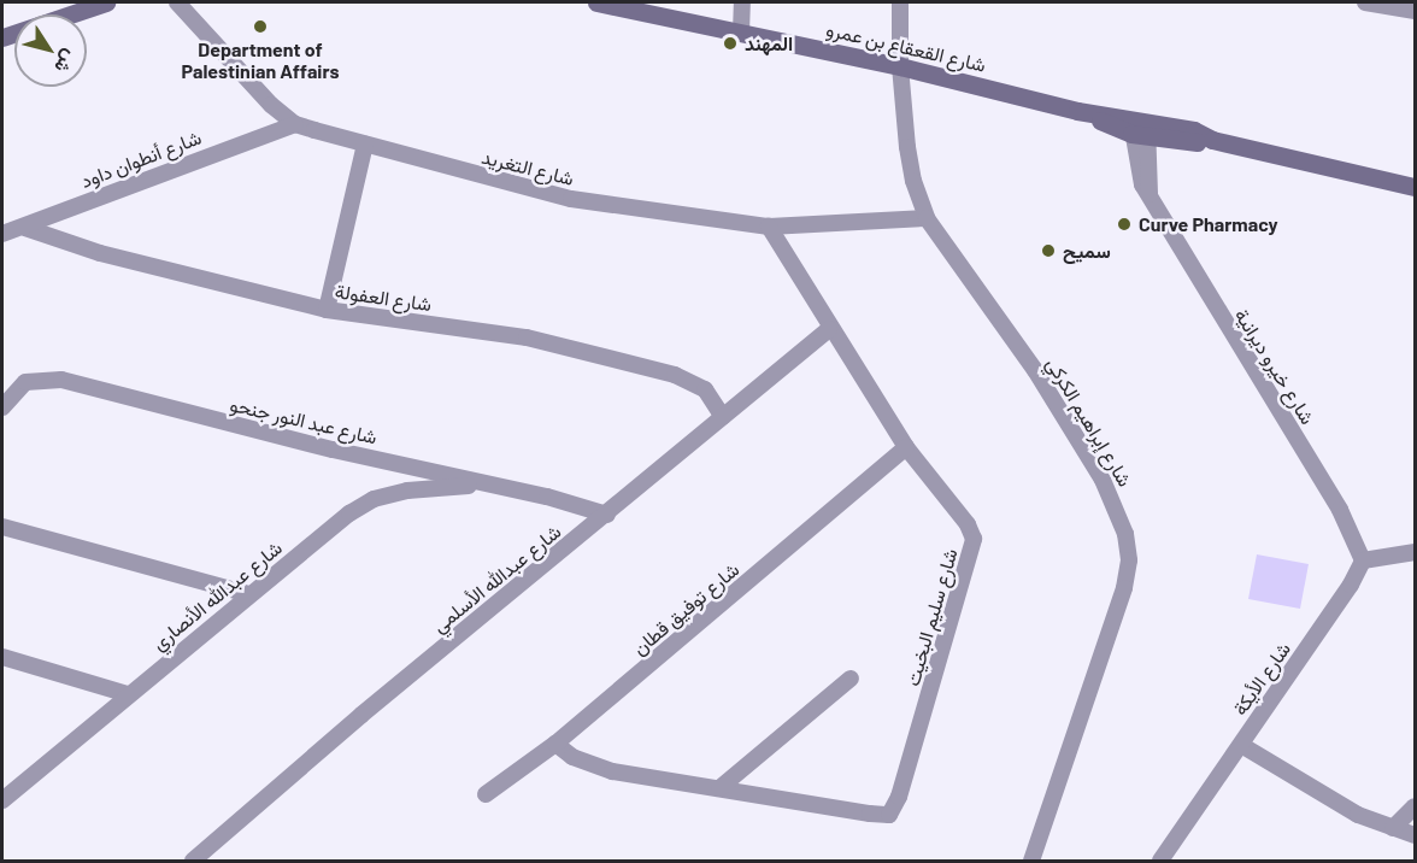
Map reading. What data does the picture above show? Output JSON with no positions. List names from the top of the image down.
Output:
{
  "streets": {
    "street": [
      "شارع القعقاع بن عمرو",
      "شارع أنطوان داود",
      "شارع التغريد",
      "شارع العفولة",
      "شارع خيرو ديرانية",
      "شارع عبد النور جنحو",
      "شارع إبراهيم الكركي",
      "شارع عبدالله الأسلمي",
      "شارع عبدالله الأنصاري",
      "شارع توفيق قطان",
      "شارع سليم البخيت",
      "شارع الأيكة"
    ]
  },
  "crossings": [
    ["شارع القعقاع بن عمرو", "شارع خيرو ديرانية"],
    ["شارع القعقاع بن عمرو", "شارع إبراهيم الكركي"],
    ["شارع أنطوان داود", "شارع التغريد"],
    ["شارع أنطوان داود", "شارع العفولة"],
    ["شارع التغريد", "شارع إبراهيم الكركي"],
    ["شارع التغريد", "شارع سليم البخيت"],
    ["شارع العفولة", "شارع عبدالله الأسلمي"],
    ["شارع خيرو ديرانية", "شارع الأيكة"],
    ["شارع عبد النور جنحو", "شارع عبدالله الأسلمي"],
    ["شارع عبد النور جنحو", "شارع عبدالله الأنصاري"],
    ["شارع عبدالله الأسلمي", "شارع سليم البخيت"],
    ["شارع توفيق قطان", "شارع سليم البخيت"]
  ],
  "places": [
    "Department of Palestinian Affairs",
    "المهند",
    "Curve Pharmacy",
    "سميح"
  ],
  "north": "bottom right"
}
